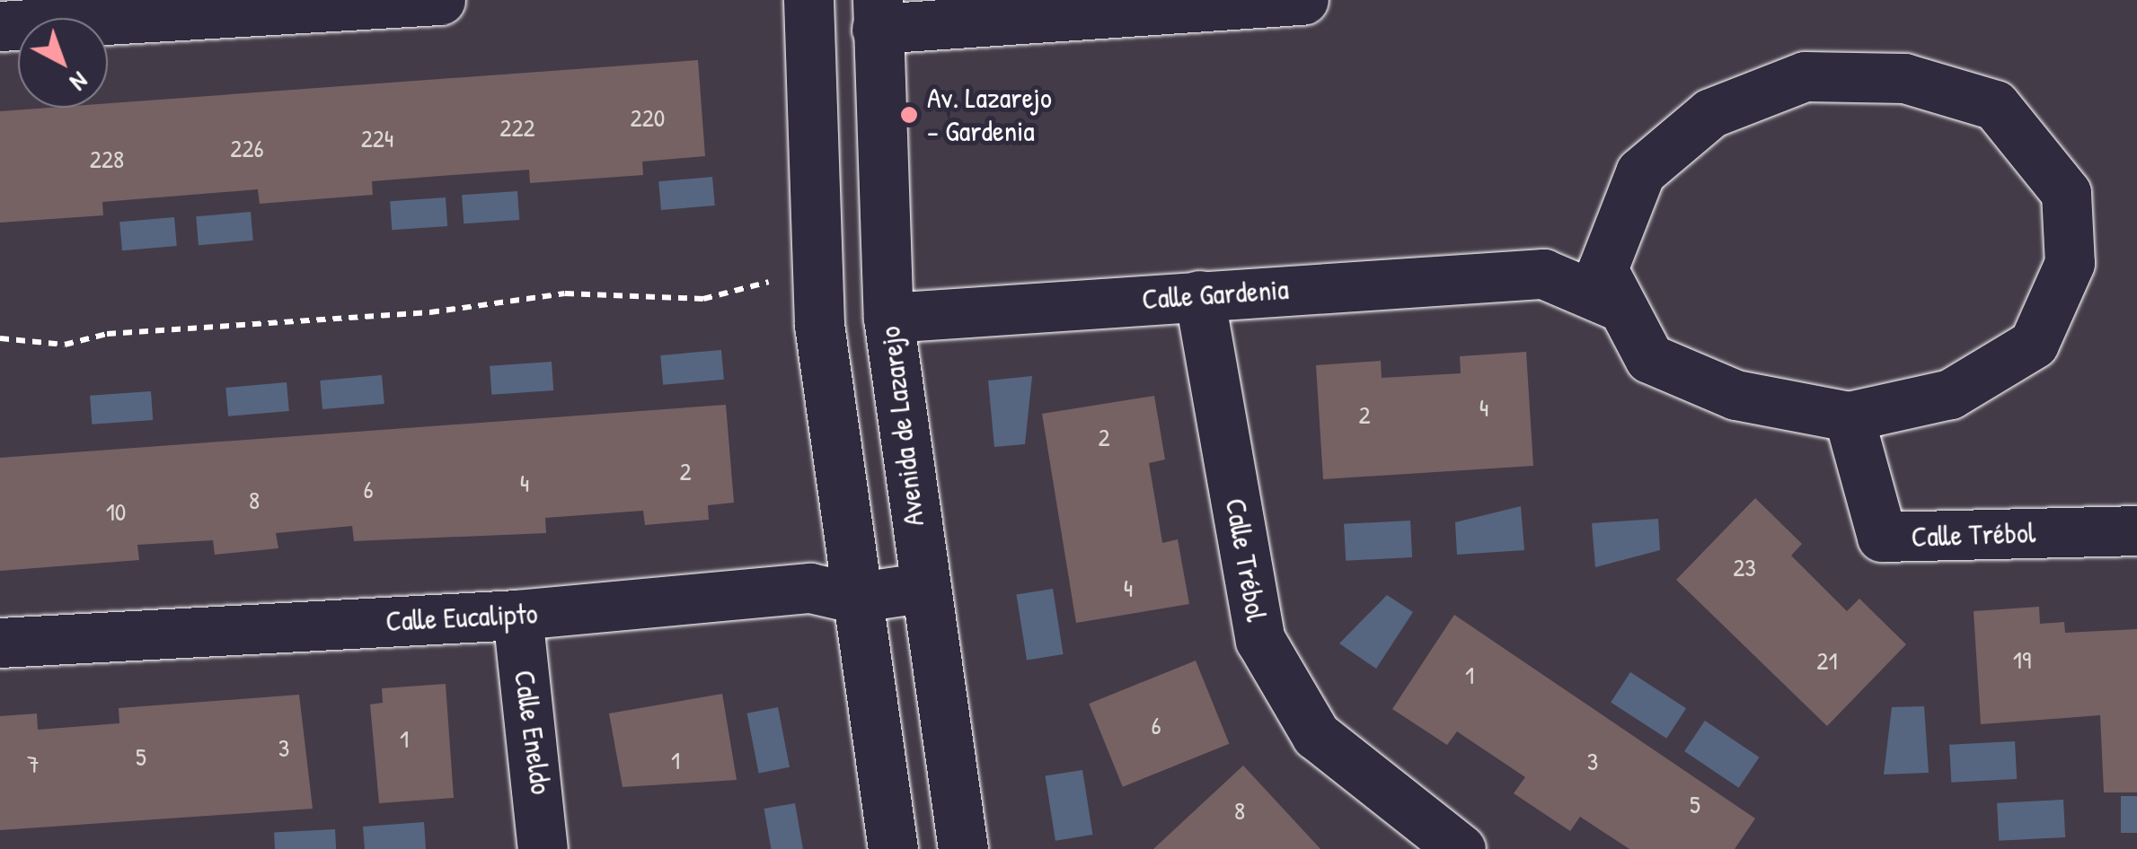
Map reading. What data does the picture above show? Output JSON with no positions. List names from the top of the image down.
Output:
{
  "streets": {
    "street": [
      "Calle Gardenia",
      "Avenida de Lazarejo",
      "Calle Trébol",
      "Calle Eucalipto",
      "Calle Eneldo"
    ]
  },
  "crossings": [
    ["Calle Gardenia", "Avenida de Lazarejo"],
    ["Calle Gardenia", "Calle Trébol"],
    ["Avenida de Lazarejo", "Calle Eucalipto"],
    ["Calle Eucalipto", "Calle Eneldo"]
  ],
  "places": ["Av. Lazarejo - Gardenia"],
  "house_numbers": [
    "220",
    "222",
    "224",
    "226",
    "228",
    "4",
    "2",
    "2",
    "2",
    "4",
    "6",
    "8",
    "10",
    "23",
    "4",
    "19",
    "21",
    "1",
    "6",
    "1",
    "3",
    "5",
    "1",
    "3",
    "7",
    "5",
    "8"
  ],
  "north": "bottom right"
}
